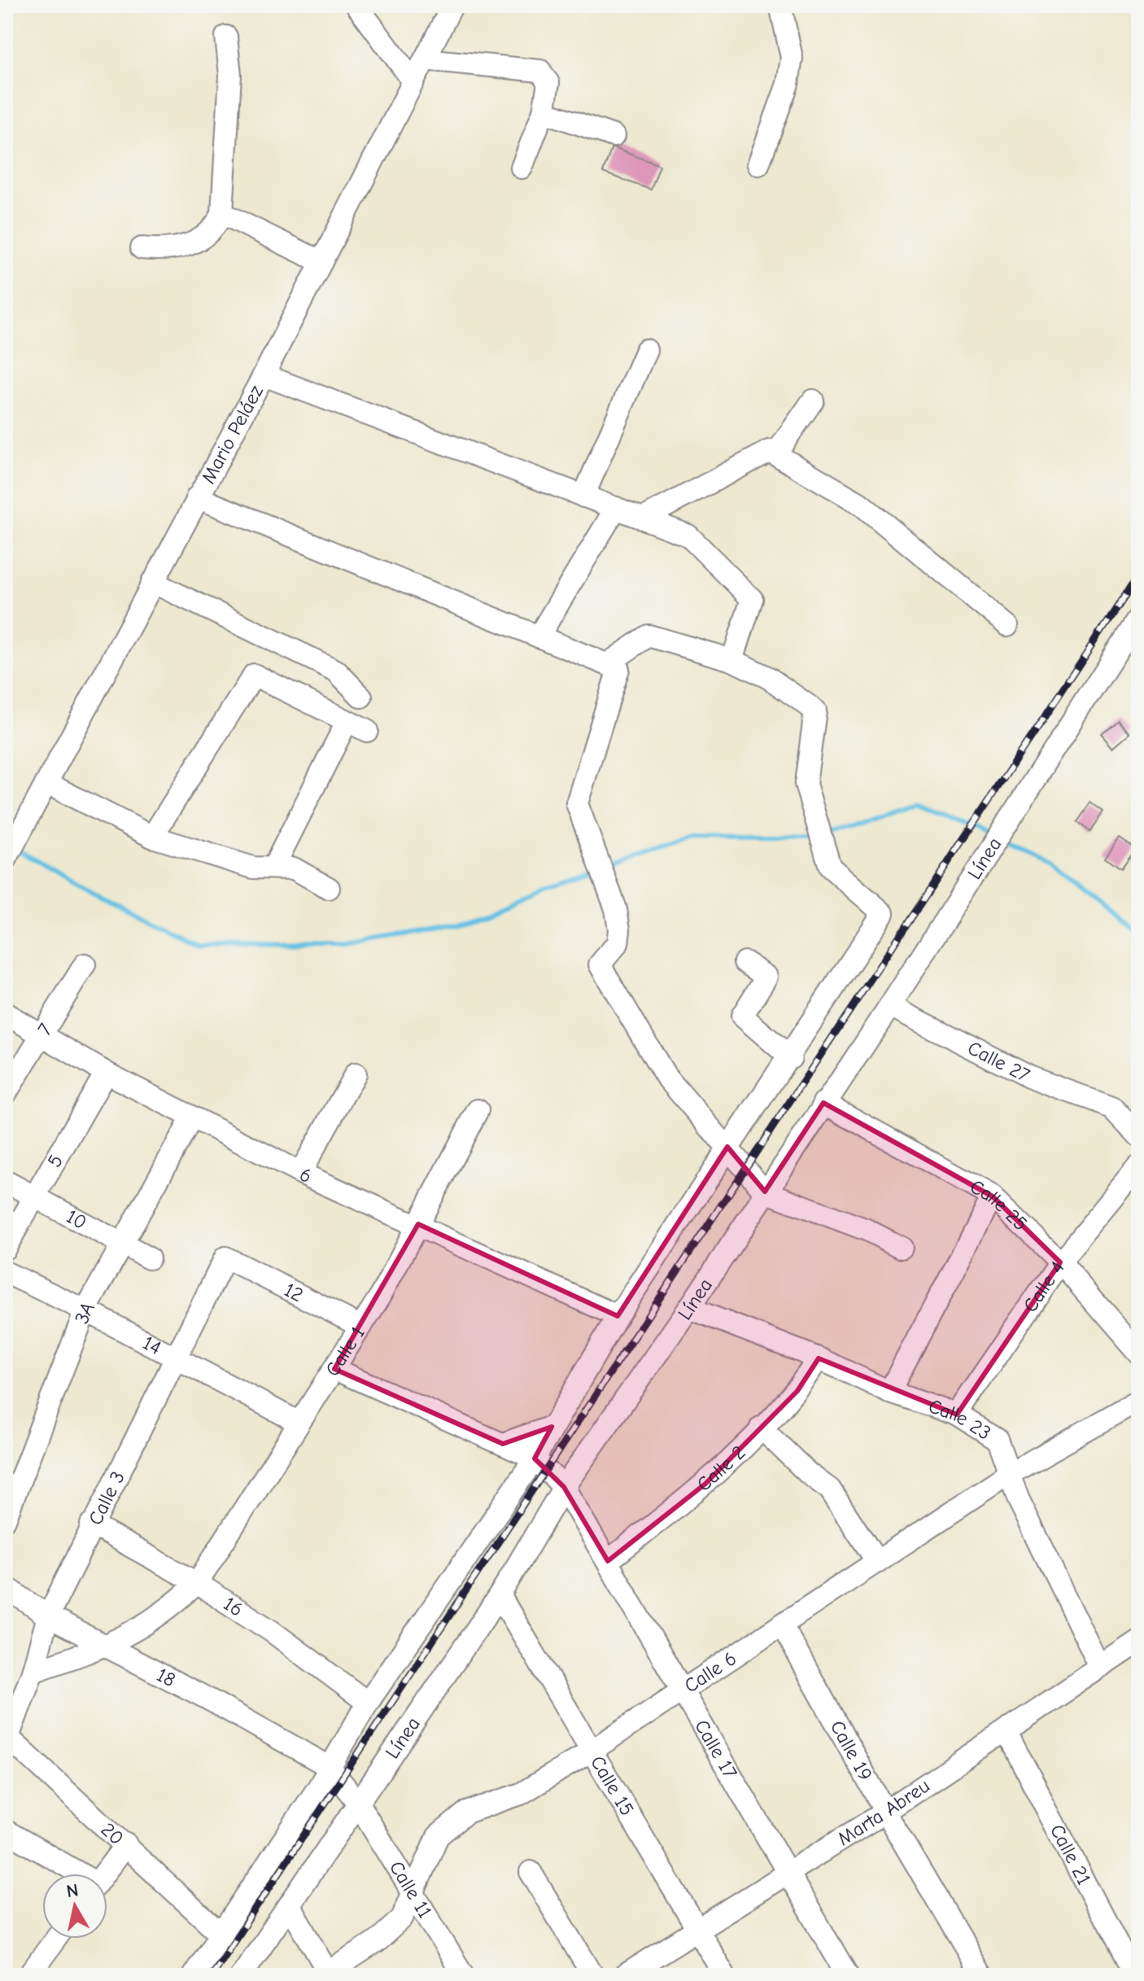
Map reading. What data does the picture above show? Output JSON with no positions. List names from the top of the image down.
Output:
{
  "streets": {
    "street": [
      "Mario Peláez",
      "Línea",
      "7",
      "Calle 27",
      "5",
      "6",
      "Calle 25",
      "10",
      "Calle 4",
      "12",
      "3A",
      "14",
      "Calle 1",
      "Calle 23",
      "Calle 2",
      "Calle 3",
      "16",
      "Calle 6",
      "18",
      "Calle 17",
      "Calle 19",
      "Calle 15",
      "Marta Abreu",
      "20",
      "Calle 21",
      "Calle 11"
    ]
  },
  "crossings": [
    ["Línea", "Calle 27"],
    ["Línea", "Calle 25"],
    ["Línea", "Calle 23"],
    ["Línea", "Calle 17"],
    ["Línea", "Calle 15"],
    ["Línea", "Calle 11"],
    ["7", "6"],
    ["5", "6"],
    ["5", "10"],
    ["6", "3A"],
    ["6", "Calle 1"],
    ["Calle 25", "Calle 4"],
    ["10", "3A"],
    ["Calle 4", "Calle 23"],
    ["12", "Calle 1"],
    ["12", "Calle 3"],
    ["3A", "14"],
    ["14", "Calle 1"],
    ["14", "Calle 3"],
    ["Calle 1", "Calle 3"],
    ["Calle 1", "16"],
    ["Calle 1", "18"],
    ["Calle 23", "Calle 2"],
    ["Calle 23", "Calle 6"],
    ["Calle 23", "Marta Abreu"],
    ["Calle 2", "Calle 17"],
    ["Calle 3", "16"],
    ["Calle 3", "18"],
    ["Calle 3", "20"],
    ["Calle 6", "Calle 17"],
    ["Calle 6", "Calle 19"],
    ["Calle 6", "Calle 15"],
    ["Calle 6", "Calle 11"],
    ["18", "Calle 11"],
    ["Calle 17", "Marta Abreu"],
    ["Calle 19", "Marta Abreu"],
    ["Calle 15", "Marta Abreu"],
    ["Marta Abreu", "Calle 21"]
  ],
  "north": "top"
}
